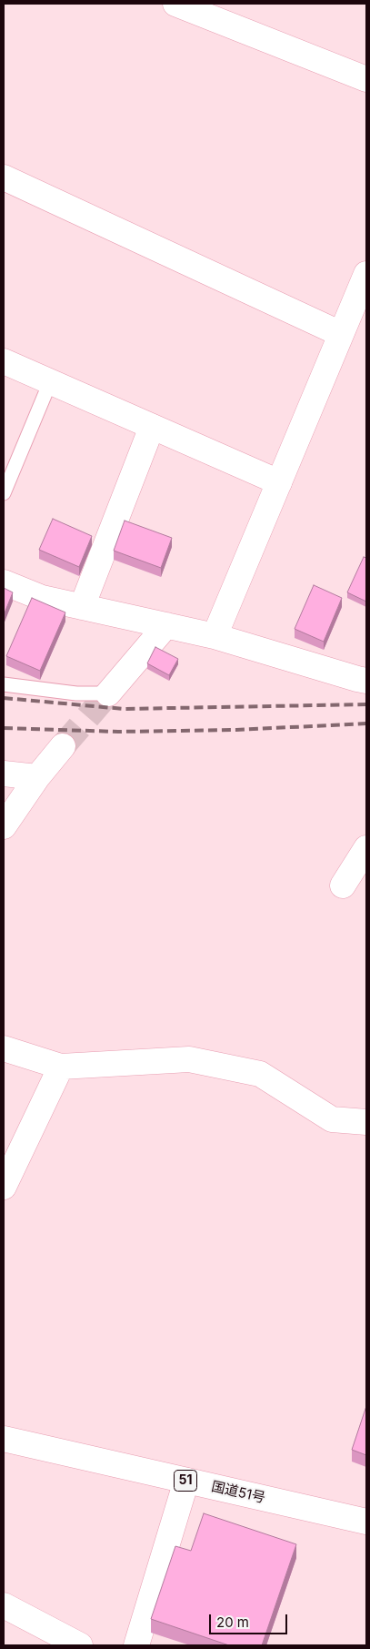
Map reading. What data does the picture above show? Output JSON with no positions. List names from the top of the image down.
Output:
{
  "streets": {
    "main road": ["51", "国道51号"]
  },
  "scale_bar": "20 m"
}
